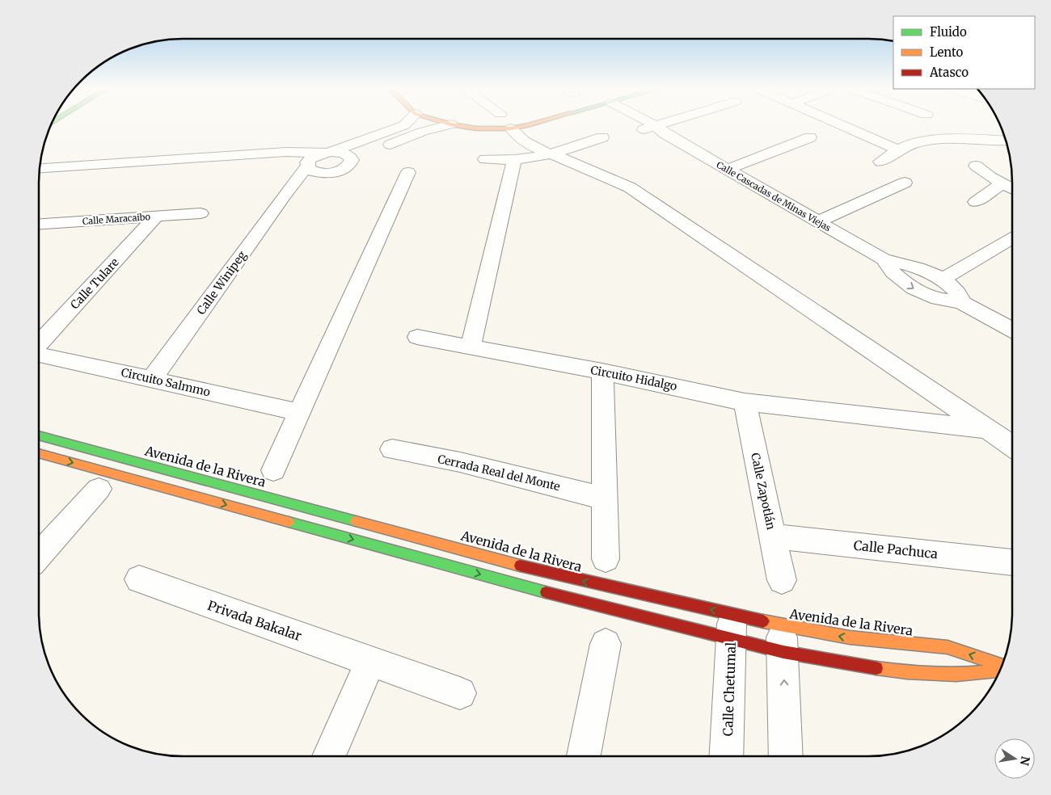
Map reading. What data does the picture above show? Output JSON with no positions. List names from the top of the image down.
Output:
{
  "streets": {
    "street": [
      "Calle Cascadas de Minas Viejas",
      "Calle Maracaibo",
      "Calle Winipeg",
      "Calle Tulare",
      "Circuito Hidalgo",
      "Circuito Salmmo",
      "Avenida de la Rivera",
      "Cerrada Real del Monte",
      "Calle Zapotlán",
      "Calle Pachuca",
      "Privada Bakalar",
      "Calle Chetumal"
    ]
  },
  "crossings": [
    ["Calle Maracaibo", "Calle Tulare"],
    ["Calle Winipeg", "Circuito Salmmo"],
    ["Circuito Hidalgo", "Calle Zapotlán"],
    ["Avenida de la Rivera", "Calle Chetumal"],
    ["Calle Zapotlán", "Calle Pachuca"]
  ],
  "legend": ["Fluido", "Lento", "Atasco"],
  "north": "right"
}
